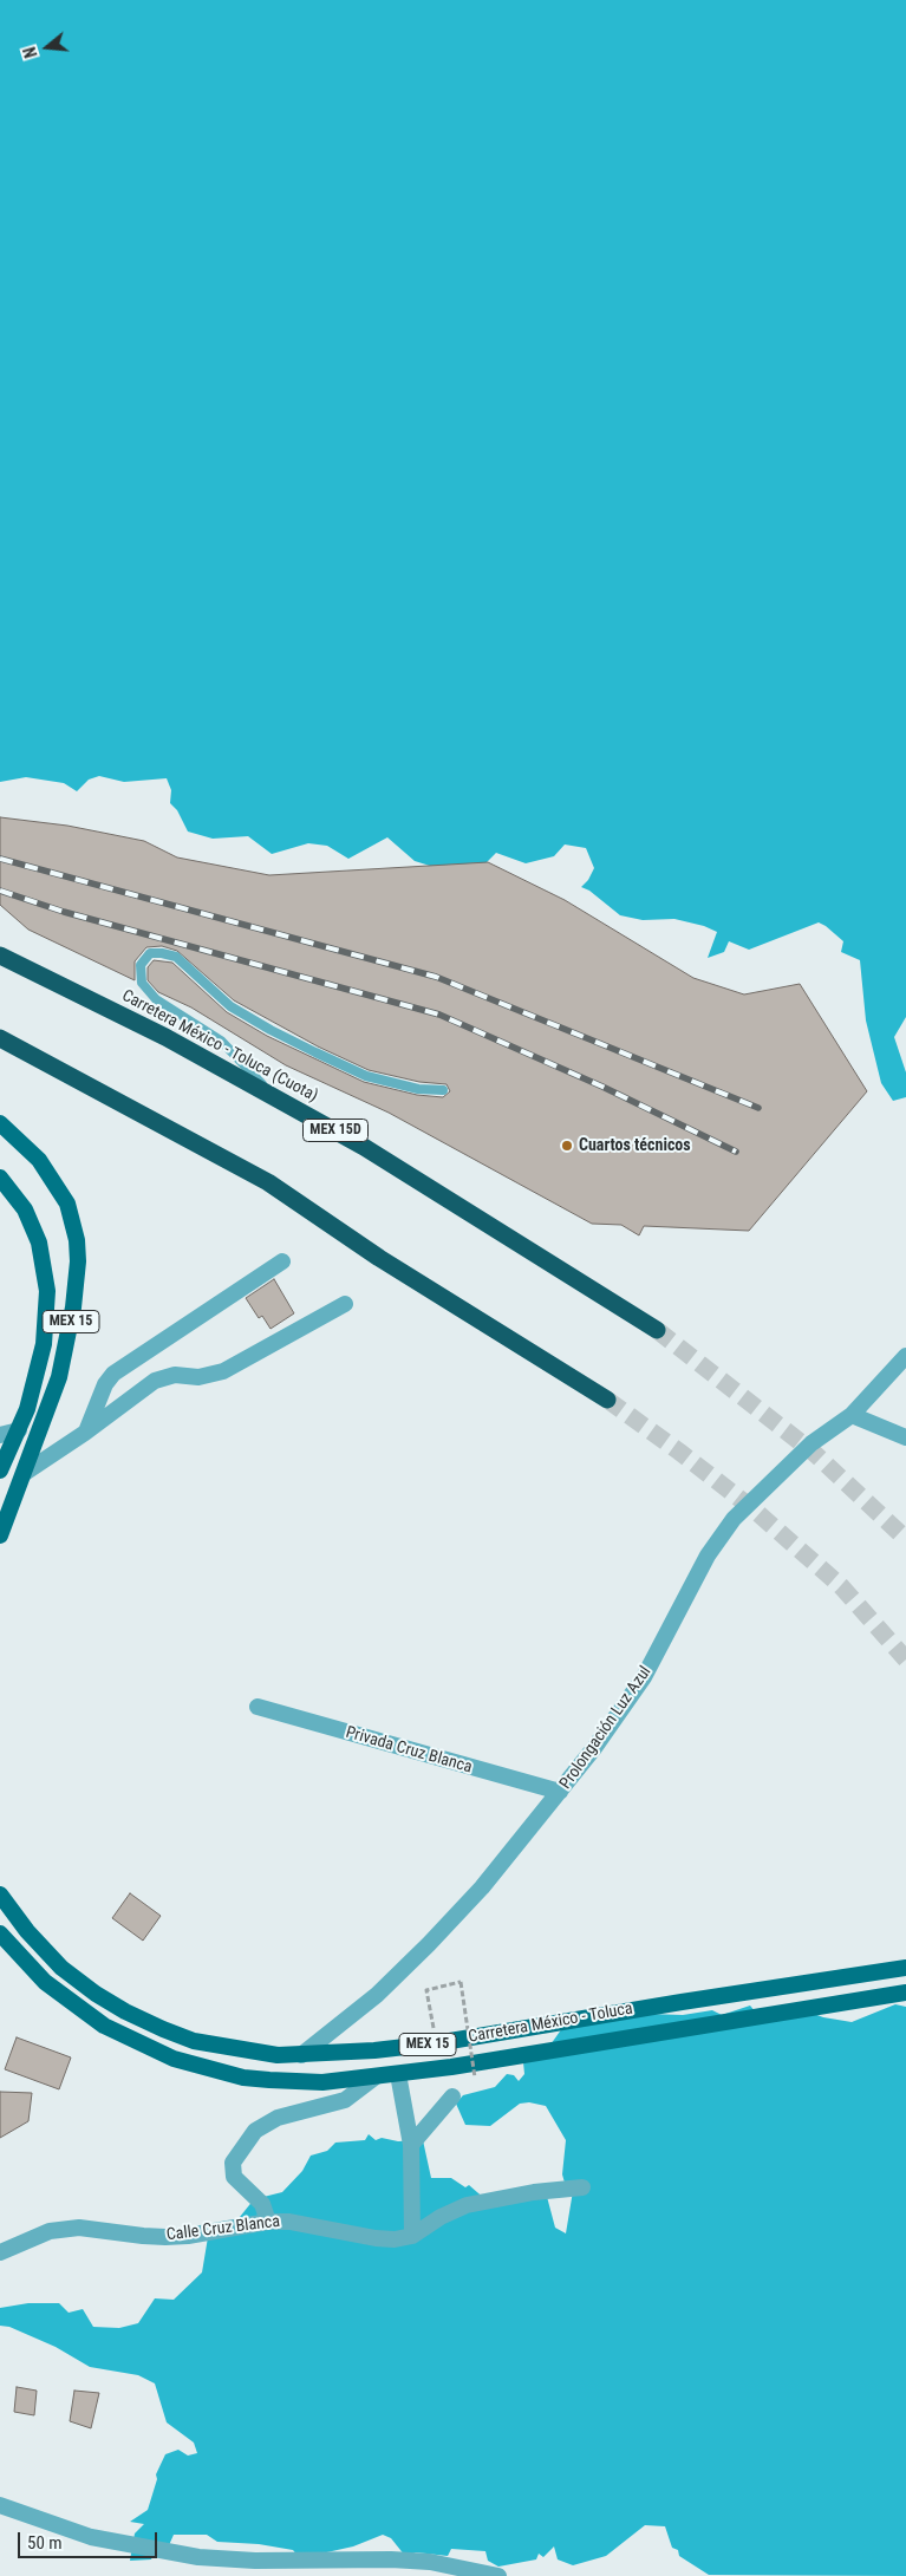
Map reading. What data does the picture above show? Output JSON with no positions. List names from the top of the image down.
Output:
{
  "streets": {
    "highway": ["Carretera México - Toluca (Cuota)", "MEX 15D"],
    "main road": ["MEX 15", "Carretera México - Toluca"],
    "street": ["Prolongación Luz Azul", "Privada Cruz Blanca", "Calle Cruz Blanca"]
  },
  "crossings": [
    ["Prolongación Luz Azul", "Privada Cruz Blanca"],
    ["Prolongación Luz Azul", "Carretera México - Toluca"]
  ],
  "places": ["Cuartos técnicos"],
  "scale_bar": "50 m",
  "north": "left"
}
